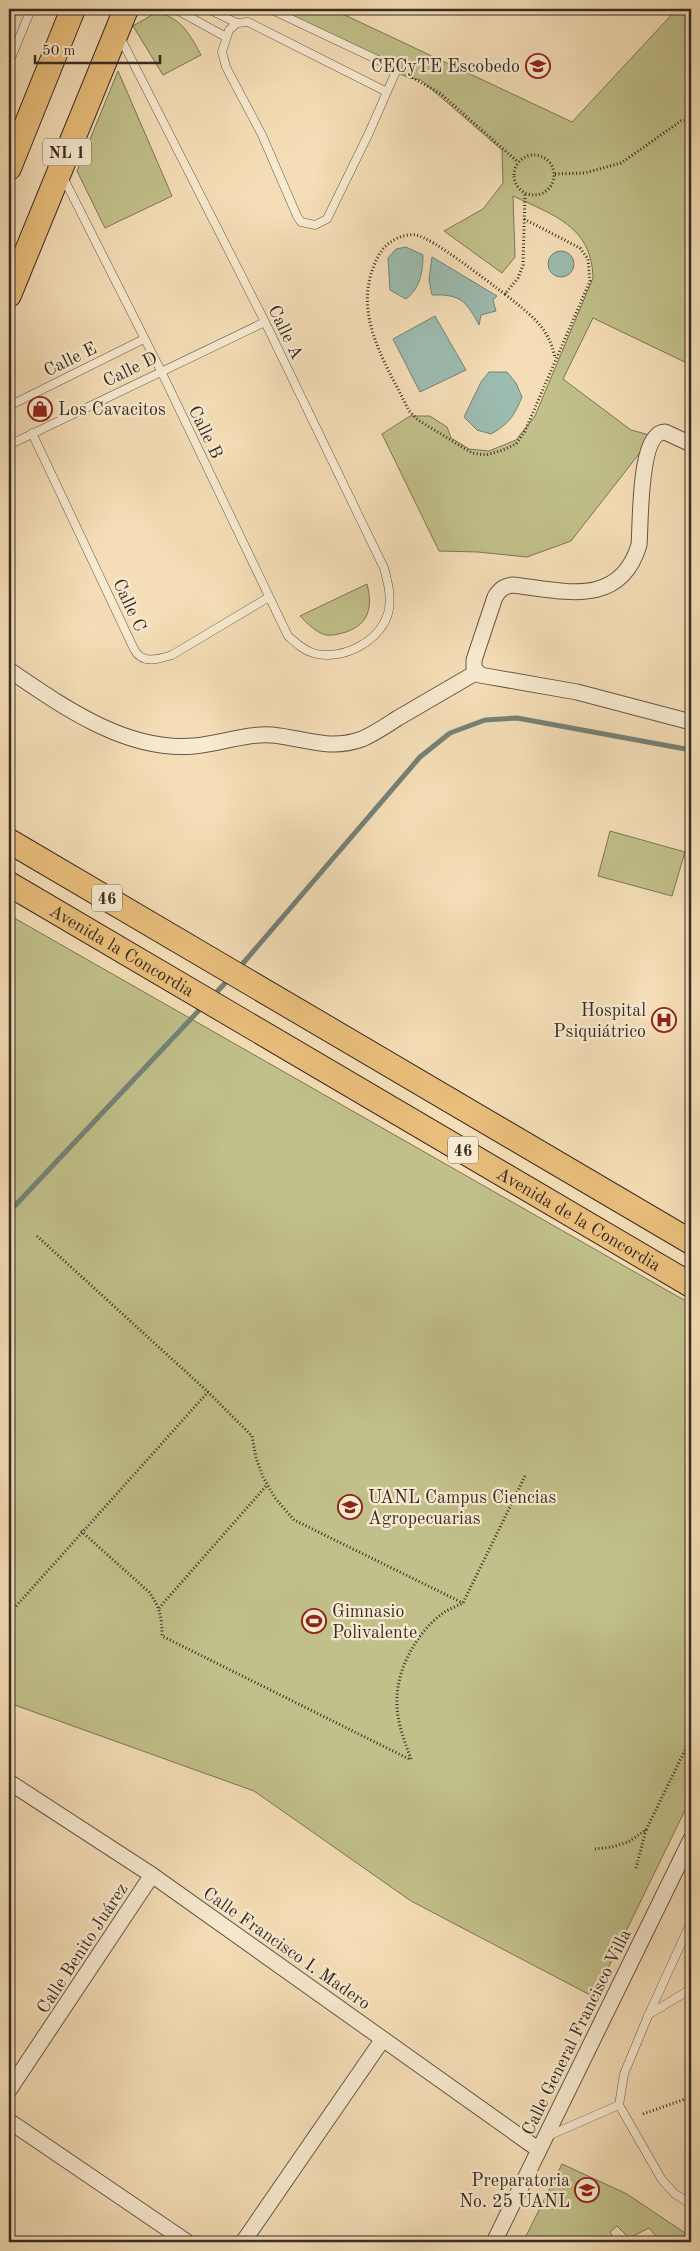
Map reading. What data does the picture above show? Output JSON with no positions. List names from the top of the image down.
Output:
{
  "streets": {
    "main road": [
      "NL 1",
      "46",
      "Avenida la Concordia",
      "Avenida de la Concordia"
    ],
    "street": ["Calle Benito Juárez", "Calle Francisco I. Madero", "Calle General Francisco Villa"],
    "lane": [
      "Calle A",
      "Calle E",
      "Calle D",
      "Calle B",
      "Calle C"
    ]
  },
  "crossings": [
    ["NL 1", "Calle A"],
    ["NL 1", "Calle B"],
    ["Calle A", "Calle D"],
    ["Calle A", "Calle B"],
    ["Calle E", "Calle B"],
    ["Calle D", "Calle B"],
    ["Calle D", "Calle C"],
    ["Calle B", "Calle C"],
    ["Avenida la Concordia", "Avenida de la Concordia"],
    ["Calle Benito Juárez", "Calle Francisco I. Madero"],
    ["Calle Francisco I. Madero", "Calle General Francisco Villa"]
  ],
  "places": {
    "school or university": ["CECyTE Escobedo", "UANL Campus Ciencias Agropecuarias", "Preparatoria No. 25 UANL"],
    "shop": ["Los Cavacitos"],
    "hospital": ["Hospital Psiquiátrico"],
    "sports": ["Gimnasio Polivalente"]
  },
  "scale_bar": "50 m"
}
